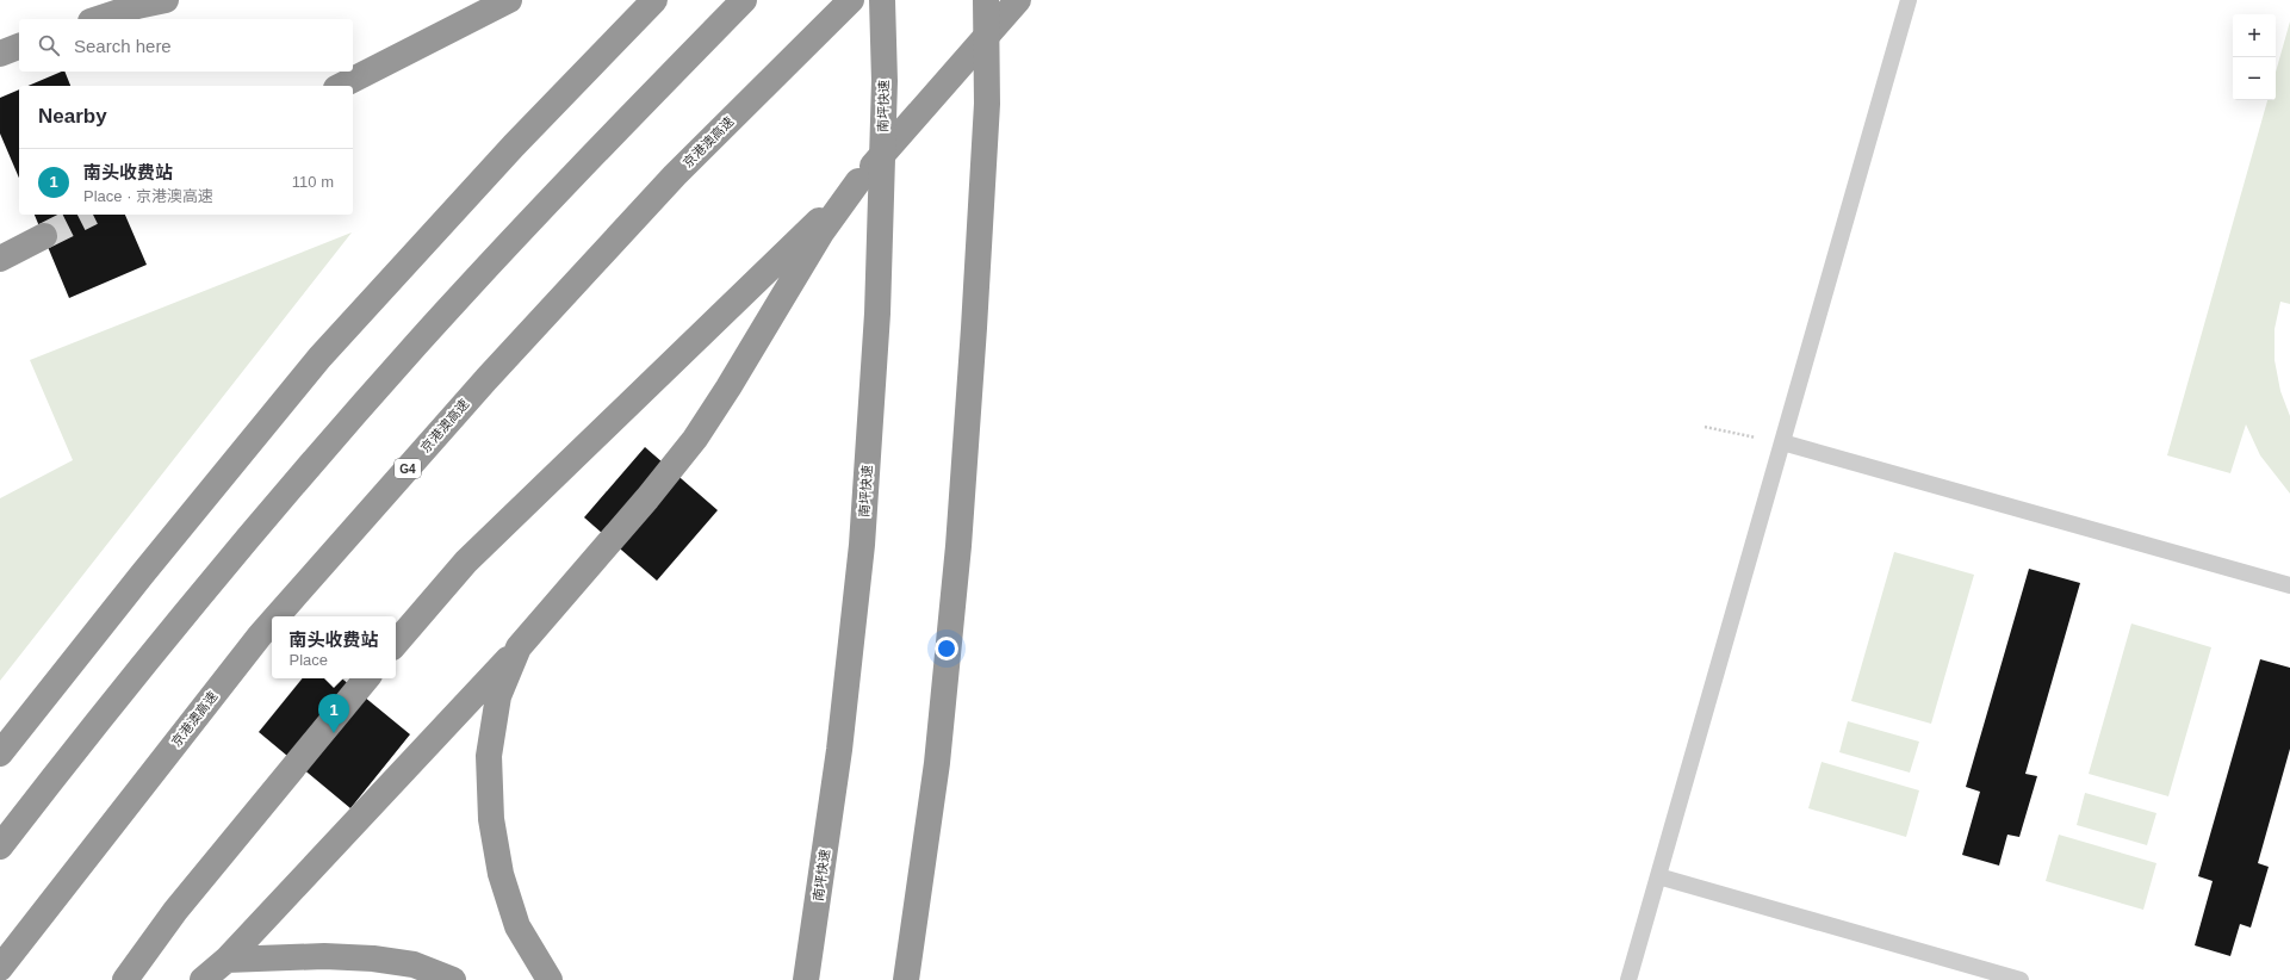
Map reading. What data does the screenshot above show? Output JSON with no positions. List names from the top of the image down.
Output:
{
  "streets": {
    "highway": ["南坪快速", "京港澳高速", "G4"]
  },
  "page": {
    "map_buttons": ["+", "−"],
    "search": "Search here",
    "heading": "Nearby",
    "list": [
      {
        "mark": "1",
        "name": "南头收费站",
        "note": "Place · 京港澳高速",
        "value": "110 m"
      }
    ],
    "popup": ["南头收费站", "Place"],
    "pins": "1"
  }
}
